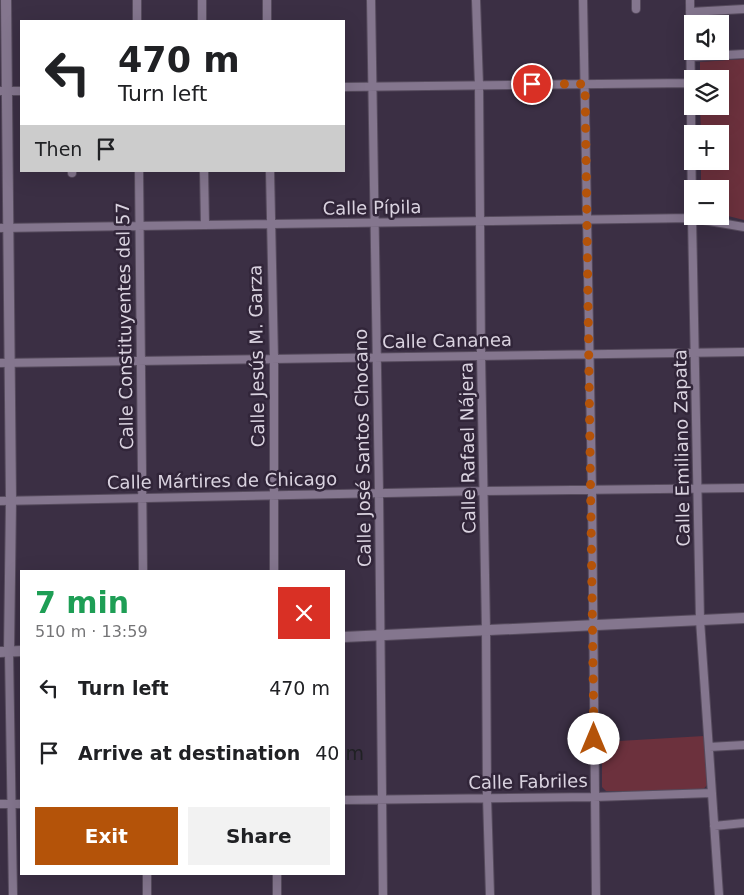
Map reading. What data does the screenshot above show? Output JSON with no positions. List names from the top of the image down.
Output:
{
  "streets": {
    "street": [
      "Calle Pípila",
      "Calle Constituyentes del 57",
      "Calle Cananea",
      "Calle Jesús M. Garza",
      "Calle José Santos Chocano",
      "Calle Rafael Nájera",
      "Calle Emiliano Zapata",
      "Calle Mártires de Chicago",
      "Calle Fabriles"
    ]
  },
  "crossings": [
    ["Calle Pípila", "Calle Constituyentes del 57"],
    ["Calle Pípila", "Calle Jesús M. Garza"],
    ["Calle Pípila", "Calle José Santos Chocano"],
    ["Calle Pípila", "Calle Rafael Nájera"],
    ["Calle Constituyentes del 57", "Calle Cananea"],
    ["Calle Constituyentes del 57", "Calle Mártires de Chicago"],
    ["Calle Cananea", "Calle Jesús M. Garza"],
    ["Calle Cananea", "Calle José Santos Chocano"],
    ["Calle Cananea", "Calle Rafael Nájera"],
    ["Calle Cananea", "Calle Emiliano Zapata"],
    ["Calle Jesús M. Garza", "Calle Mártires de Chicago"],
    ["Calle José Santos Chocano", "Calle Mártires de Chicago"],
    ["Calle José Santos Chocano", "Calle Fabriles"],
    ["Calle Rafael Nájera", "Calle Mártires de Chicago"],
    ["Calle Rafael Nájera", "Calle Fabriles"],
    ["Calle Emiliano Zapata", "Calle Mártires de Chicago"],
    ["Calle Emiliano Zapata", "Calle Fabriles"]
  ],
  "page": {
    "map_buttons": ["+", "−"],
    "turn": ["470 m", "Turn left"],
    "then": "Then",
    "heading": ["7 min", "510 m · 13:59"],
    "list": [
      {
        "name": "Turn left",
        "value": "470 m"
      },
      {
        "name": "Arrive at destination",
        "value": "40 m"
      }
    ],
    "buttons": ["Exit", "Share"]
  }
}
